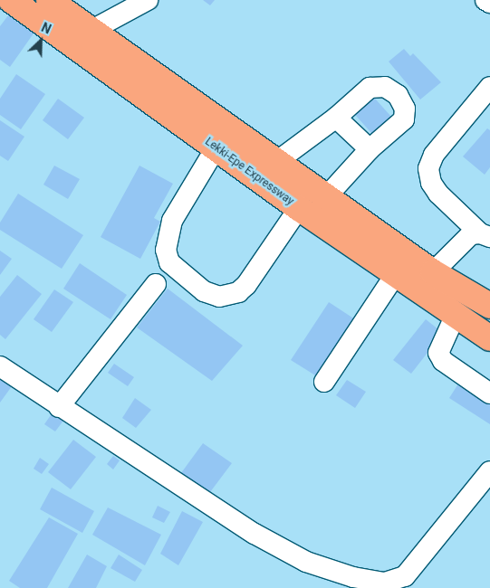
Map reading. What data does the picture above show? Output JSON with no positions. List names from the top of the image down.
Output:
{
  "streets": {
    "highway": ["Lekki-Epe Expressway"]
  },
  "north": "top right"
}
